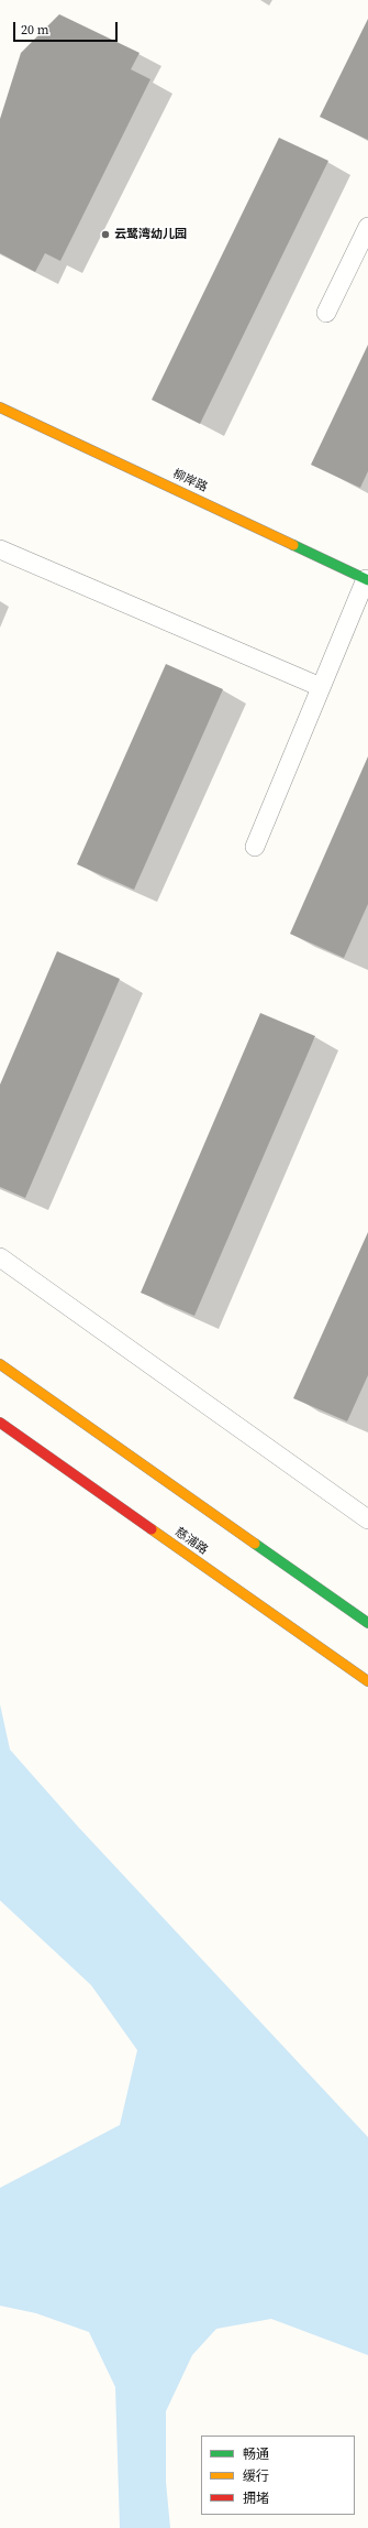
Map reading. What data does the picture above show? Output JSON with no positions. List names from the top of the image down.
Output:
{
  "streets": {
    "street": ["柳岸路", "慈浦路"]
  },
  "places": ["云鹭湾幼儿园"],
  "legend": ["畅通", "缓行", "拥堵"],
  "scale_bar": "20 m"
}
